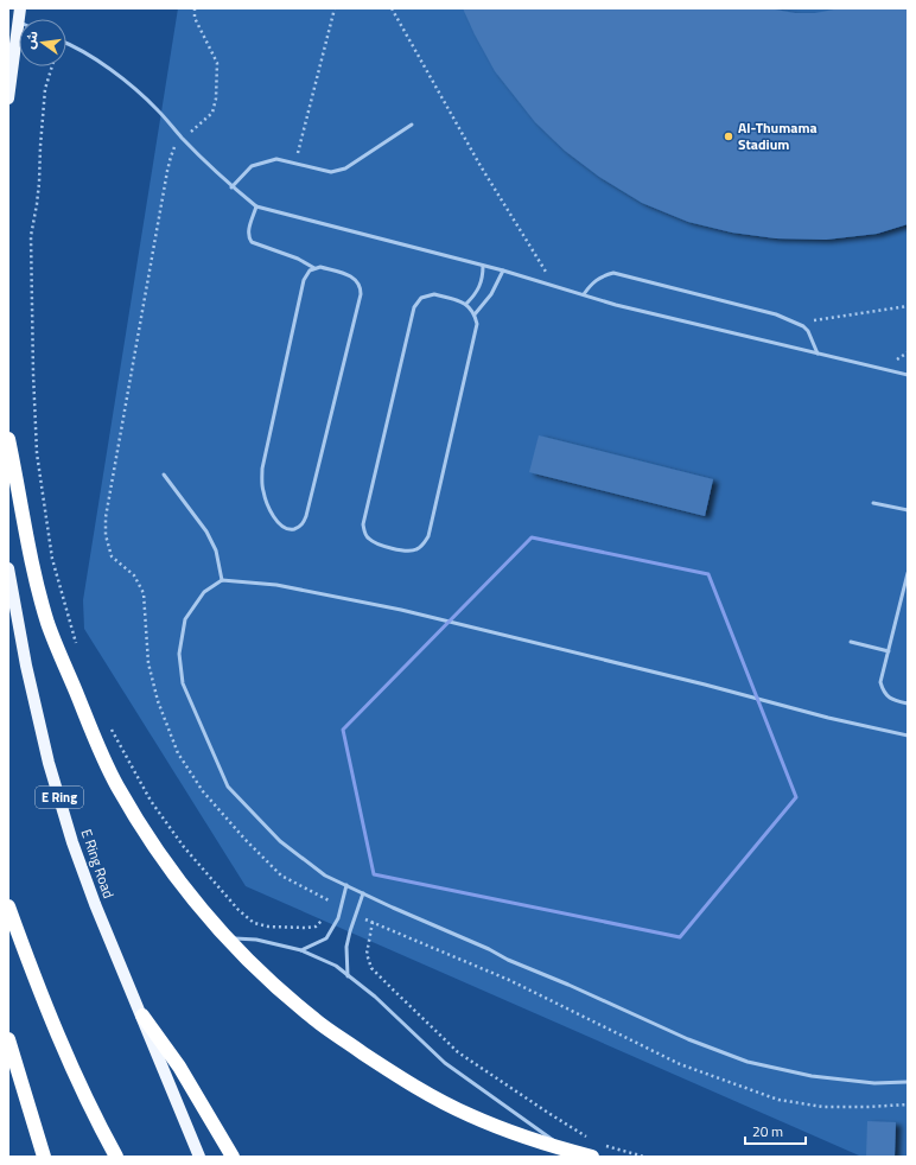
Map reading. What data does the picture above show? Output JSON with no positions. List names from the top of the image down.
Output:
{
  "streets": {
    "main road": ["E Ring", "E Ring Road"]
  },
  "places": ["Al-Thumama Stadium"],
  "scale_bar": "20 m",
  "north": "left"
}
